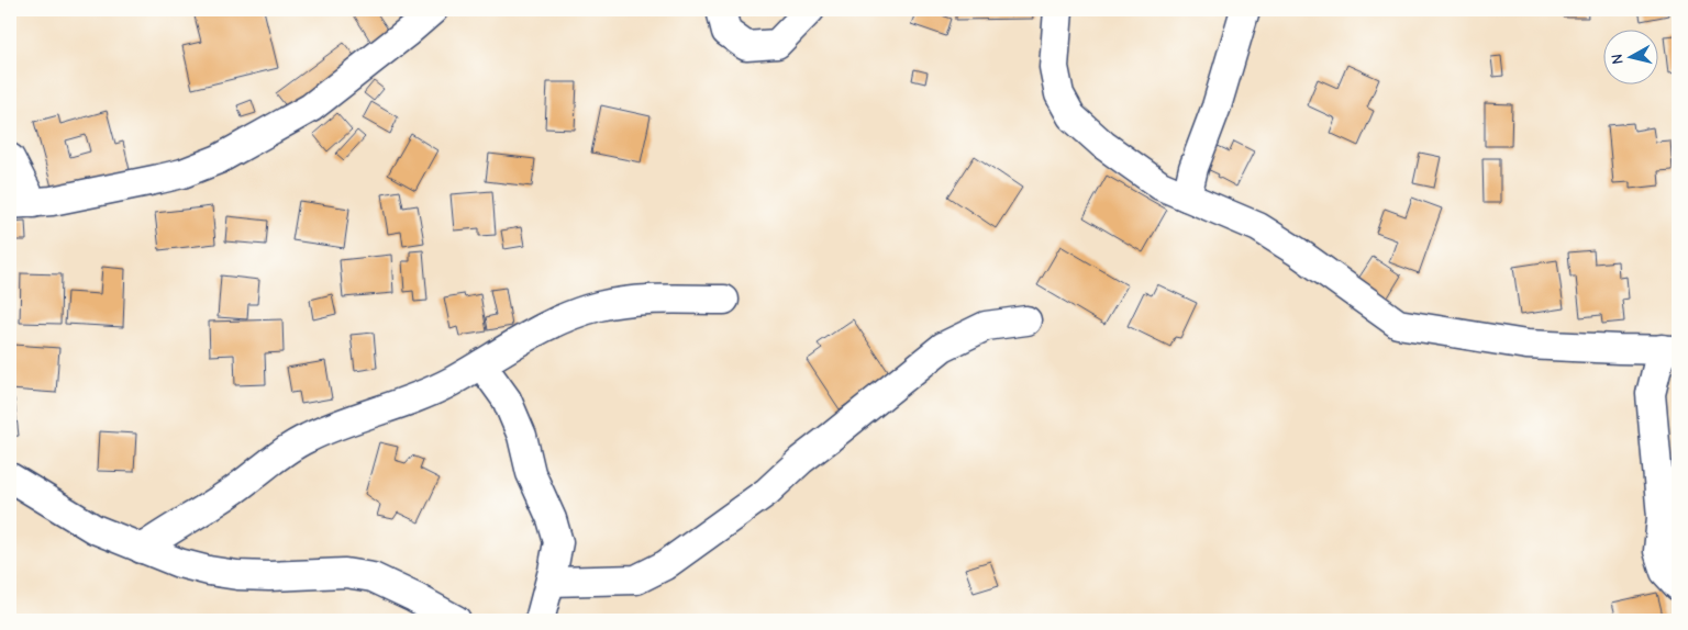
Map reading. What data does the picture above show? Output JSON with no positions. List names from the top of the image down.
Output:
{
  "north": "left"
}
